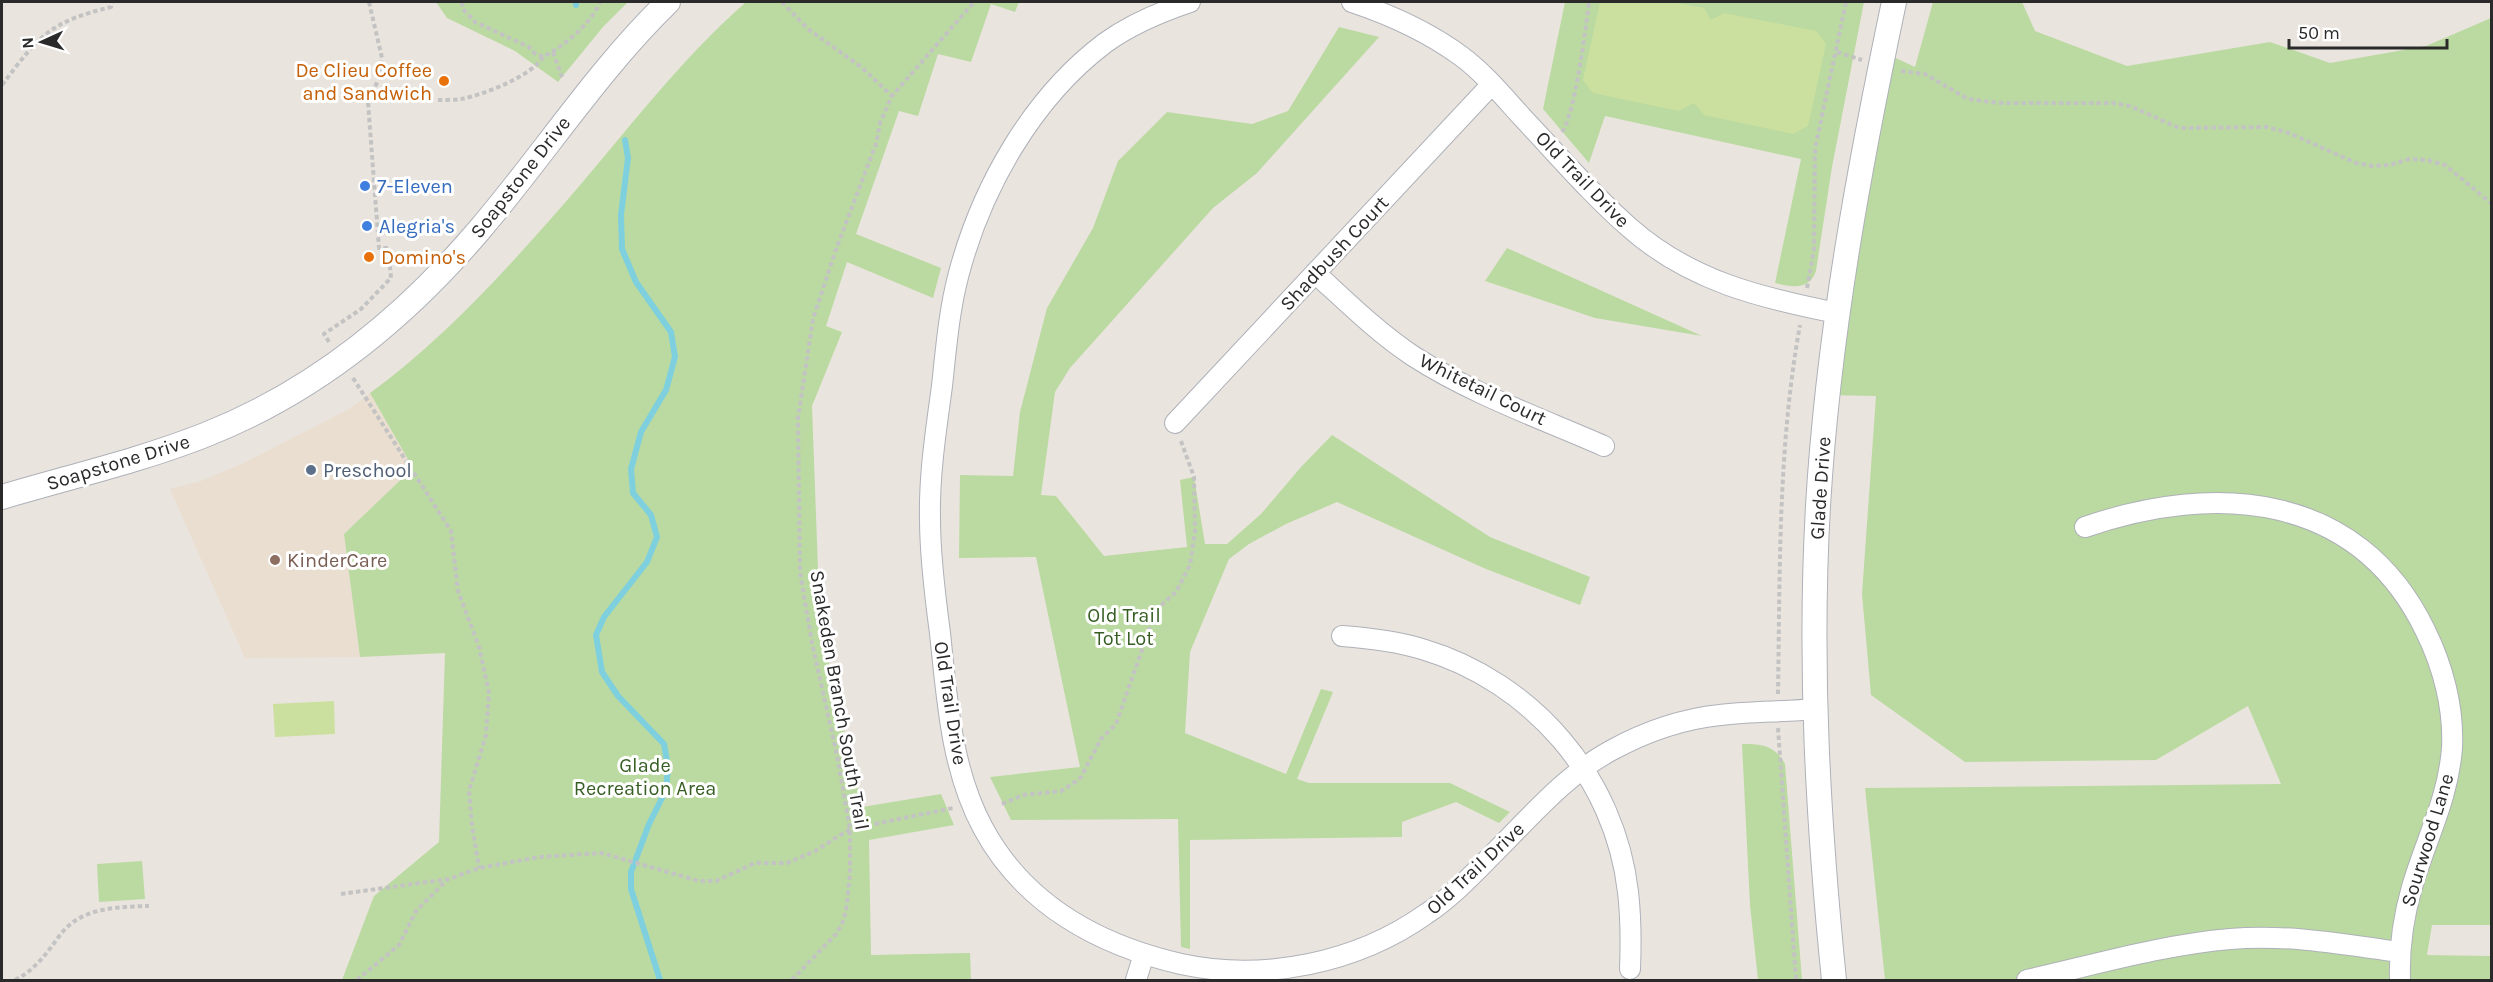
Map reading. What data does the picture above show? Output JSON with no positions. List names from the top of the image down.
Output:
{
  "streets": {
    "street": [
      "Soapstone Drive",
      "Old Trail Drive",
      "Shadbush Court",
      "Whitetail Court",
      "Glade Drive",
      "Sourwood Lane"
    ],
    "path": ["Snakeden Branch South Trail"]
  },
  "crossings": [
    ["Old Trail Drive", "Shadbush Court"],
    ["Old Trail Drive", "Glade Drive"],
    ["Shadbush Court", "Whitetail Court"]
  ],
  "parks": ["Old Trail Tot Lot", "Glade Recreation Area"],
  "places": [
    "De Clieu Coffee and Sandwich",
    "7-Eleven",
    "Alegria's",
    "Domino's",
    "Preschool",
    "KinderCare"
  ],
  "scale_bar": "50 m",
  "north": "left"
}
